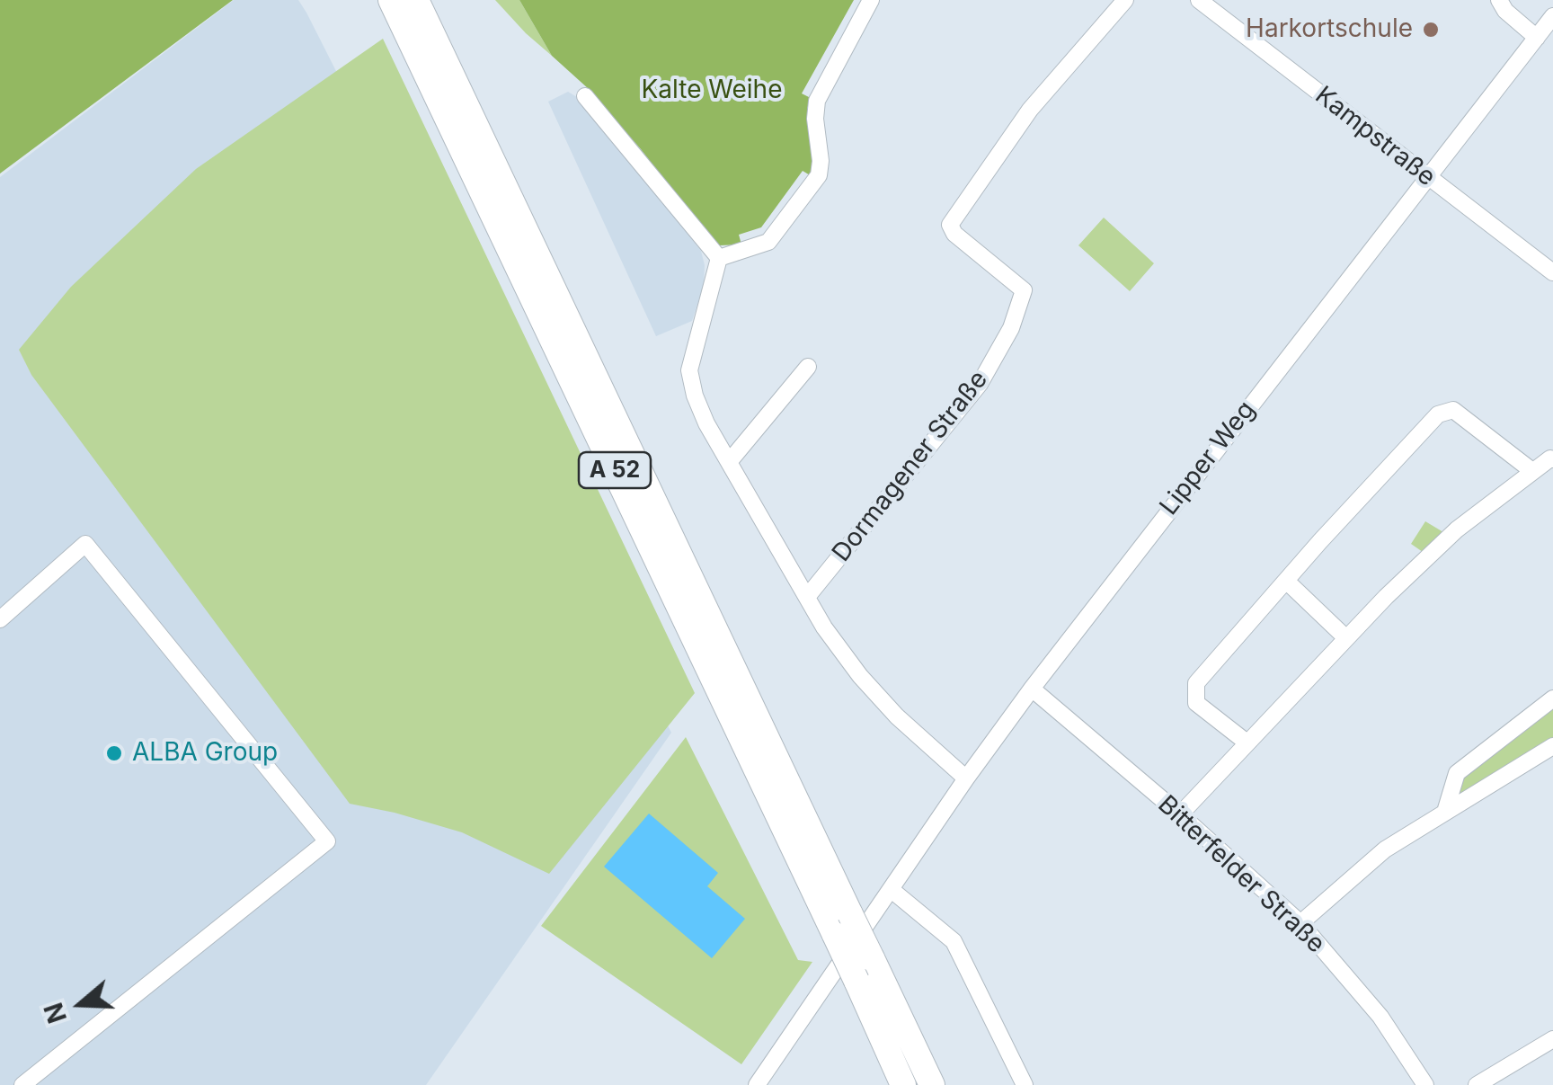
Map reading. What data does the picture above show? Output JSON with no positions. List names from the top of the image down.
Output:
{
  "streets": {
    "highway": ["A 52"],
    "street": [
      "Kampstraße",
      "Lipper Weg",
      "Dormagener Straße",
      "Bitterfelder Straße"
    ]
  },
  "crossings": [
    ["Kampstraße", "Lipper Weg"],
    ["Lipper Weg", "Bitterfelder Straße"]
  ],
  "parks": ["Kalte Weihe"],
  "places": ["Harkortschule", "ALBA Group"],
  "north": "left"
}
